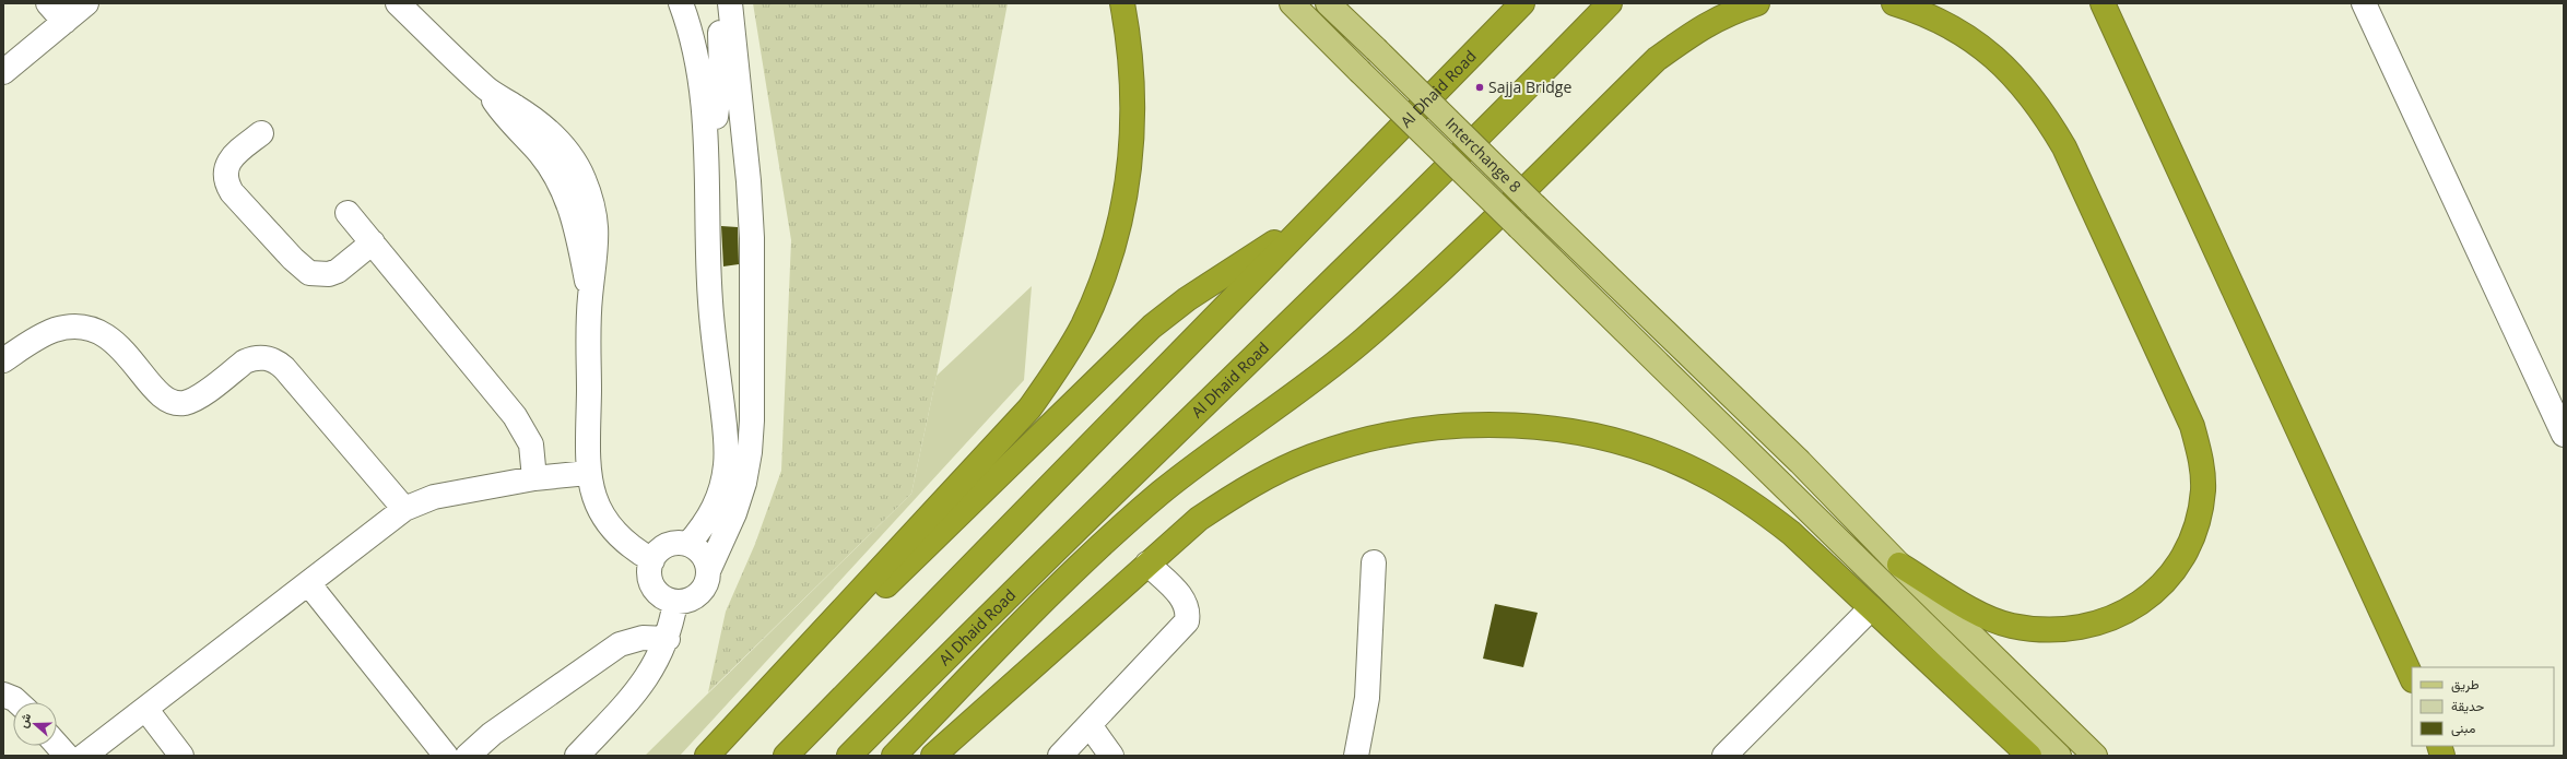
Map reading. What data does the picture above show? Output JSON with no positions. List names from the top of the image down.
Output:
{
  "streets": {
    "highway": ["Al Dhaid Road"],
    "main road": ["Interchange 8"]
  },
  "places": ["Sajja Bridge"],
  "legend": ["طريق", "حديقة", "مبنى"],
  "north": "left"
}
